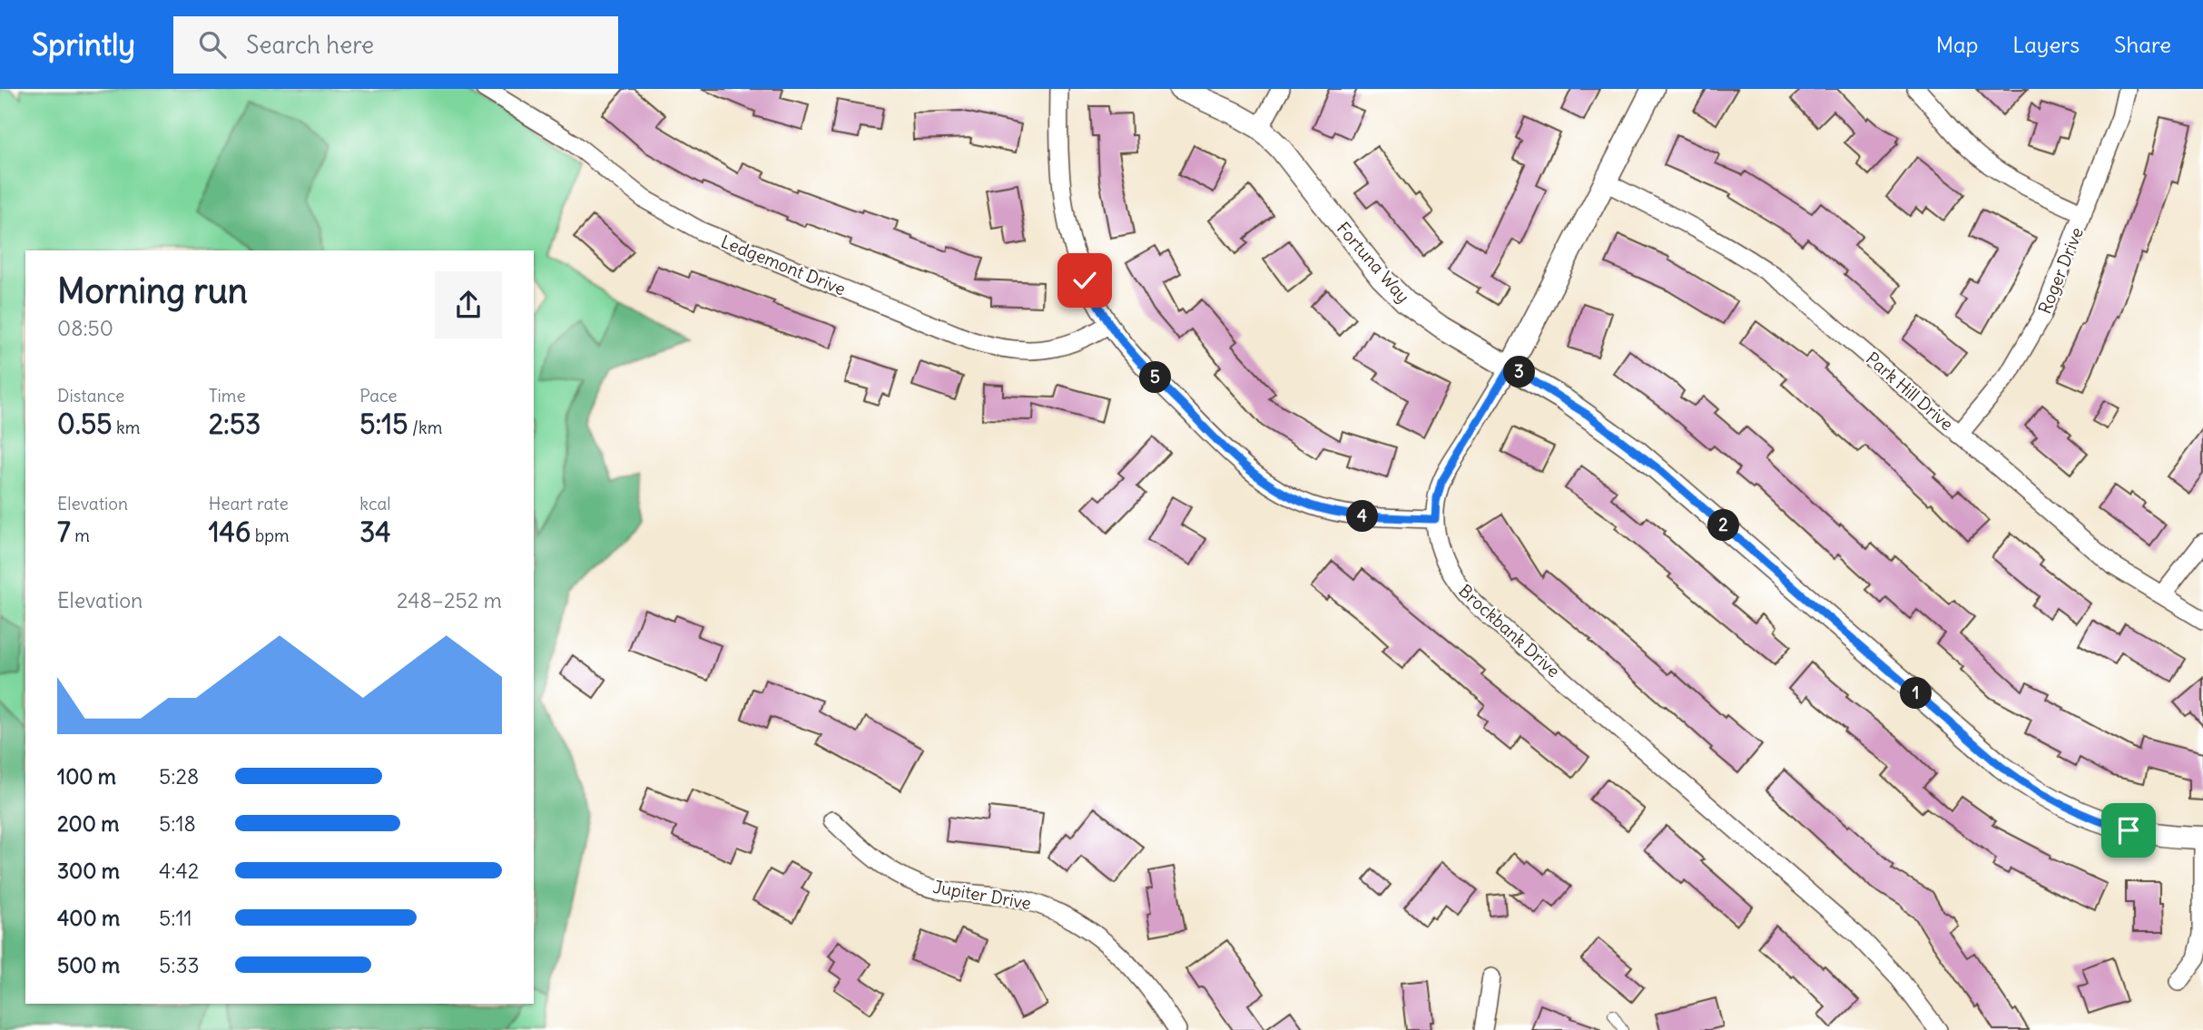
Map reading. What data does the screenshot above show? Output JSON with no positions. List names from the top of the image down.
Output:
{
  "streets": {
    "street": [
      "Fortuna Way",
      "Ledgemont Drive",
      "Roger Drive",
      "Park Hill Drive",
      "Brockbank Drive",
      "Jupiter Drive"
    ]
  },
  "crossings": [
    ["Fortuna Way", "Brockbank Drive"],
    ["Roger Drive", "Park Hill Drive"],
    ["Park Hill Drive", "Brockbank Drive"]
  ],
  "page": {
    "header": "Sprintly",
    "search": "Search here",
    "nav": ["Map", "Layers", "Share"],
    "heading": ["Morning run", "08:50"],
    "pins": [
      "3",
      "5",
      "4",
      "2",
      "1"
    ],
    "stats": [
      ["Distance", "0.55 km"],
      ["Time", "2:53"],
      ["Pace", "5:15 /km"],
      ["Elevation", "7 m"],
      ["Heart rate", "146 bpm"],
      ["kcal", "34"]
    ],
    "chart": ["Elevation", "248–252 m"],
    "list": [
      {
        "name": "100 m",
        "note": "5:28"
      },
      {
        "name": "200 m",
        "note": "5:18"
      },
      {
        "name": "300 m",
        "note": "4:42"
      },
      {
        "name": "400 m",
        "note": "5:11"
      },
      {
        "name": "500 m",
        "note": "5:33"
      }
    ]
  }
}
